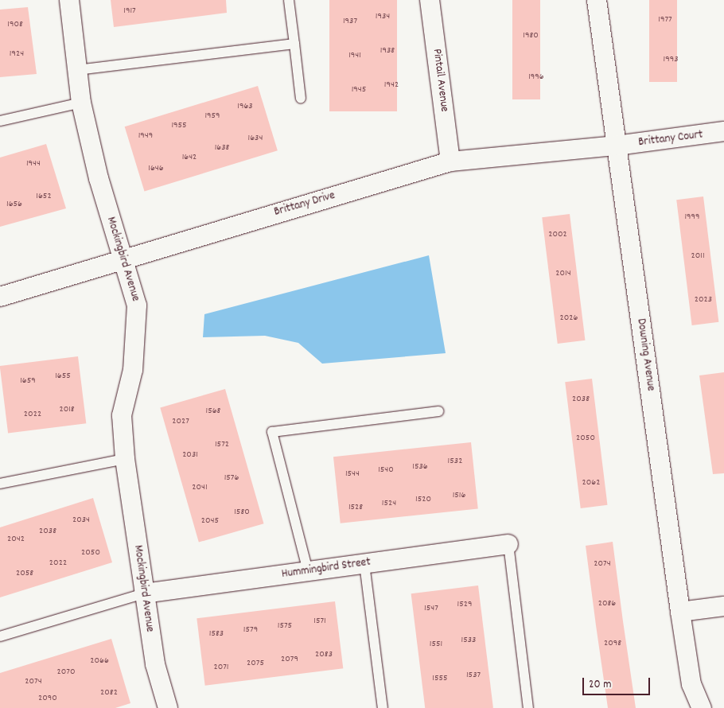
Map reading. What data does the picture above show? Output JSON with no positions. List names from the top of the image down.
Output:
{
  "streets": {
    "street": [
      "Pintail Avenue",
      "Brittany Court",
      "Brittany Drive",
      "Mockingbird Avenue",
      "Downing Avenue",
      "Hummingbird Street"
    ]
  },
  "crossings": [
    ["Pintail Avenue", "Brittany Drive"],
    ["Brittany Court", "Brittany Drive"],
    ["Brittany Court", "Downing Avenue"],
    ["Brittany Drive", "Mockingbird Avenue"],
    ["Brittany Drive", "Downing Avenue"],
    ["Mockingbird Avenue", "Hummingbird Street"]
  ],
  "house_numbers": [
    "1917",
    "1934",
    "1977",
    "1937",
    "1908",
    "1980",
    "1938",
    "1924",
    "1941",
    "1993",
    "1996",
    "1942",
    "1945",
    "1963",
    "1959",
    "1955",
    "1949",
    "1634",
    "1638",
    "1642",
    "1944",
    "1646",
    "1652",
    "1656",
    "1999",
    "2002",
    "2011",
    "2014",
    "2023",
    "2026",
    "1655",
    "1659",
    "2038",
    "2018",
    "1568",
    "2022",
    "2027",
    "2050",
    "1572",
    "2031",
    "1532",
    "1536",
    "1540",
    "1544",
    "1576",
    "2062",
    "2041",
    "1516",
    "1520",
    "1524",
    "1528",
    "1580",
    "2034",
    "2045",
    "2038",
    "2042",
    "2050",
    "2022",
    "2074",
    "2058",
    "2086",
    "1529",
    "1547",
    "1571",
    "1575",
    "1579",
    "1583",
    "1533",
    "2098",
    "1551",
    "2083",
    "2079",
    "2066",
    "2075",
    "2071",
    "2070",
    "1537",
    "1555",
    "2074",
    "2082",
    "2090"
  ],
  "scale_bar": "20 m"
}
